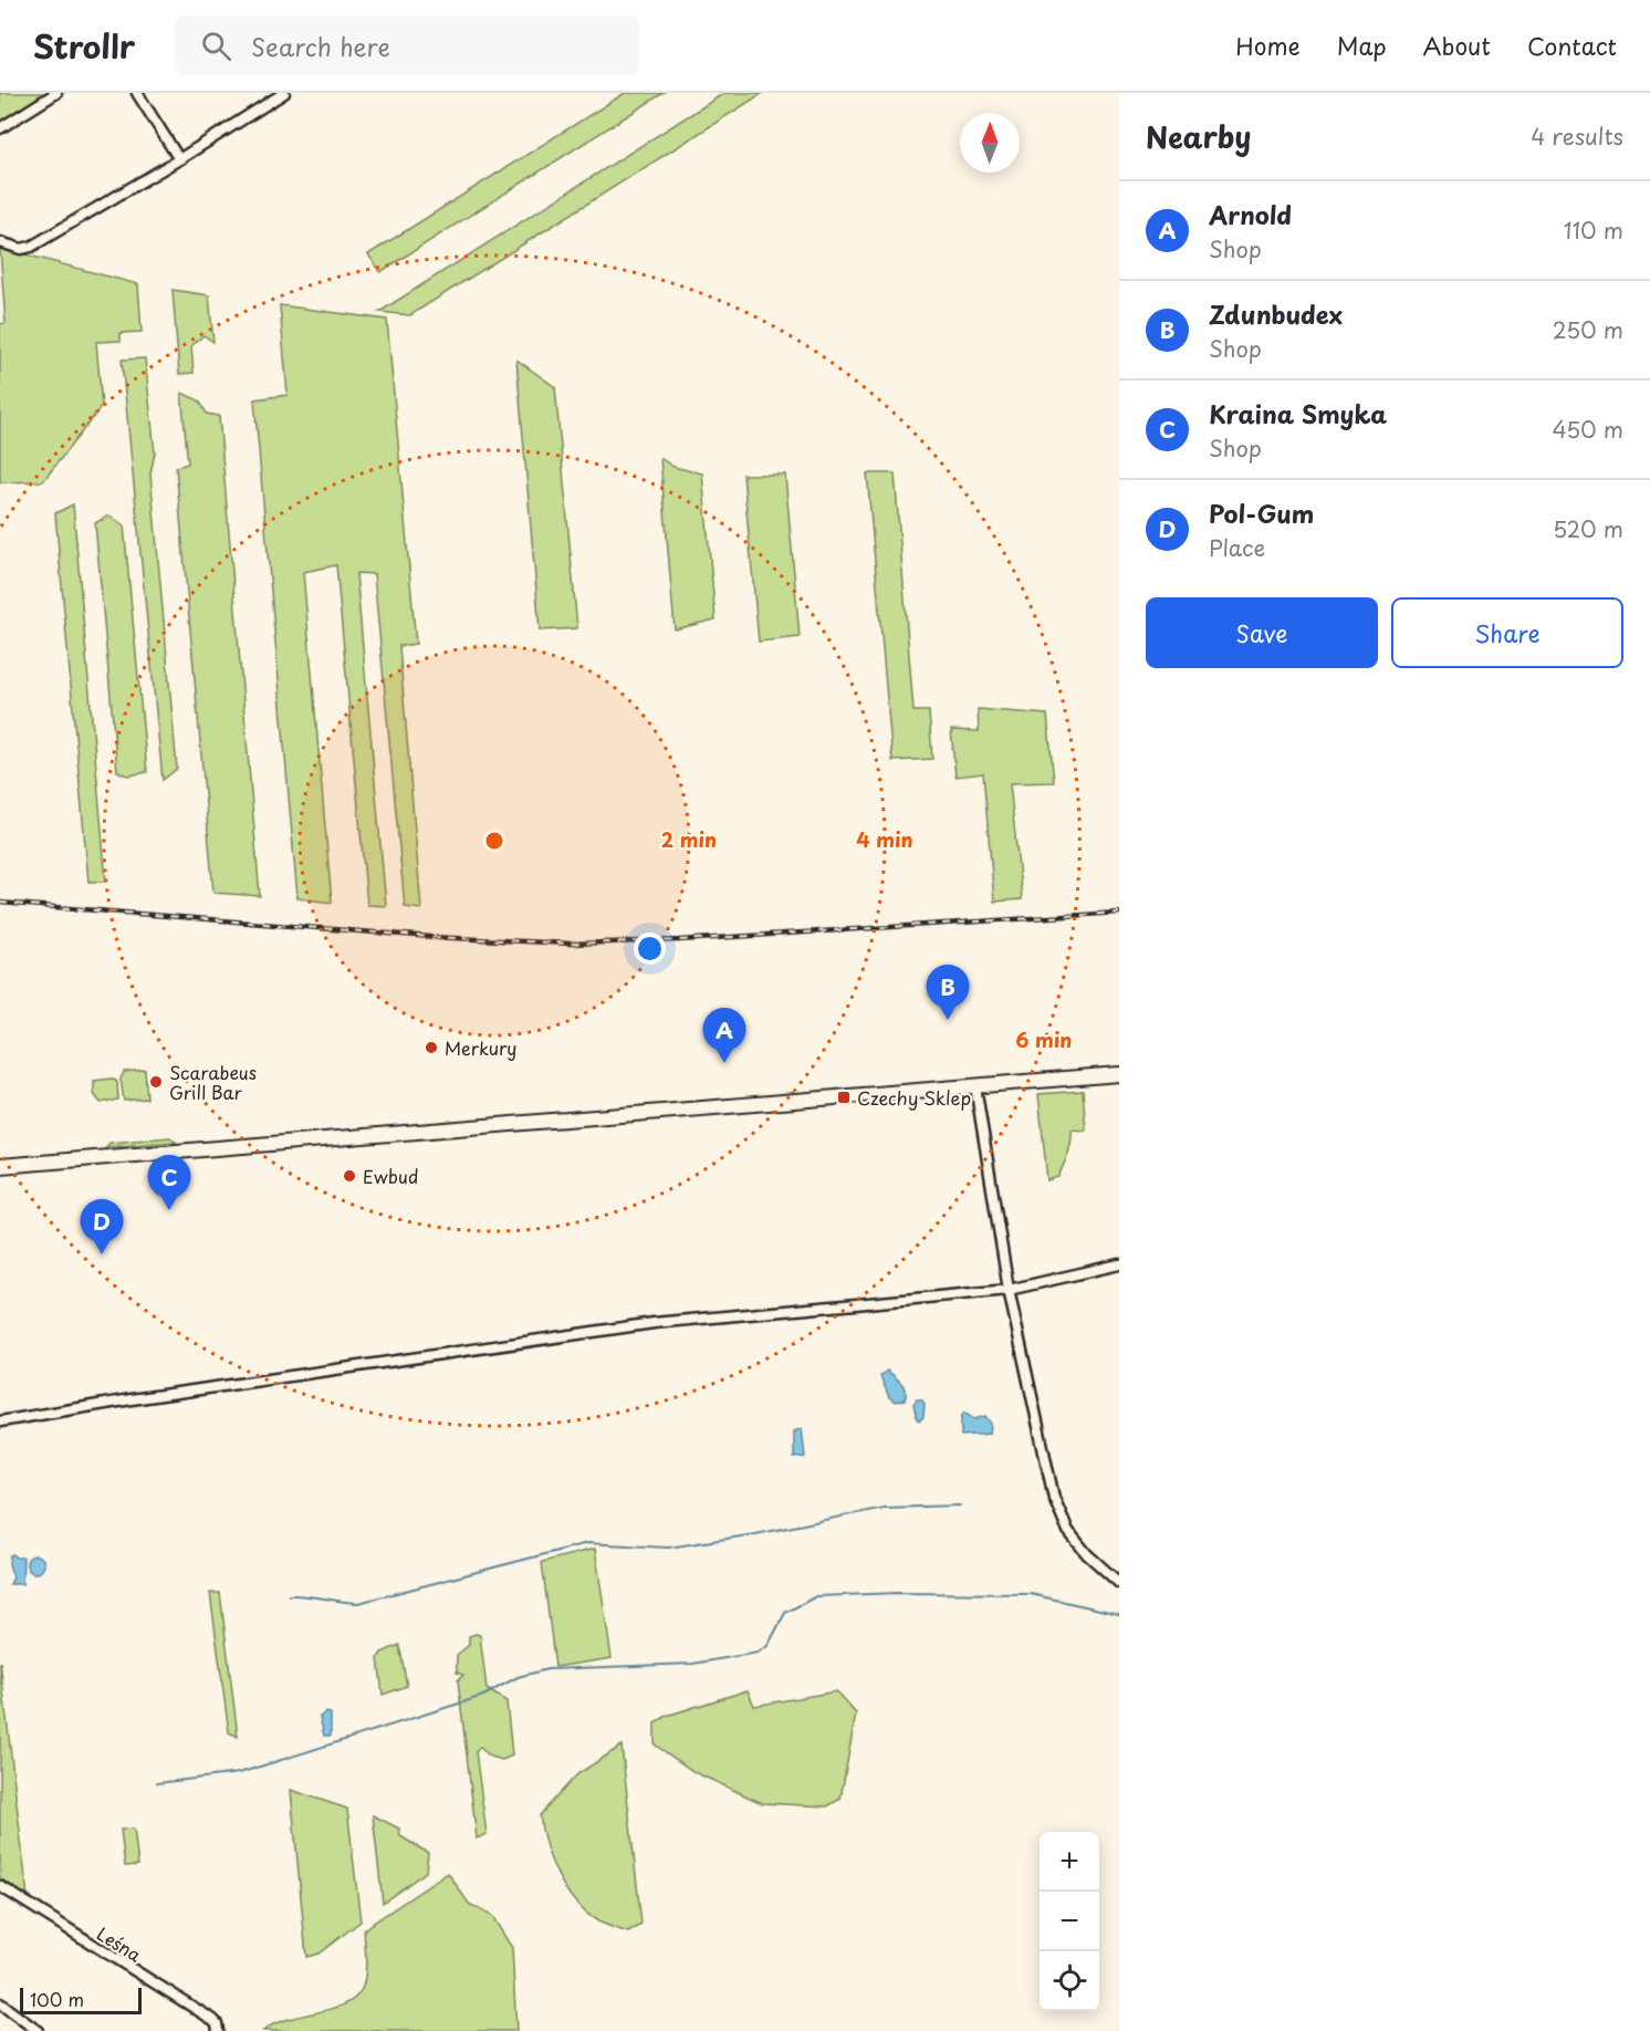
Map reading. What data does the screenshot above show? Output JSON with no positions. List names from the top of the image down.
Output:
{
  "streets": {
    "street": ["Leśna"]
  },
  "places": {
    "other": ["Merkury", "Scarabeus Grill Bar", "Ewbud"],
    "transit": ["Czechy Sklep"]
  },
  "scale_bar": "100 m",
  "north": "top",
  "page": {
    "header": "Strollr",
    "search": "Search here",
    "nav": [
      "Home",
      "Map",
      "About",
      "Contact"
    ],
    "heading": ["Nearby", "4 results"],
    "list": [
      {
        "mark": "A",
        "name": "Arnold",
        "note": "Shop",
        "value": "110 m"
      },
      {
        "mark": "B",
        "name": "Zdunbudex",
        "note": "Shop",
        "value": "250 m"
      },
      {
        "mark": "C",
        "name": "Kraina Smyka",
        "note": "Shop",
        "value": "450 m"
      },
      {
        "mark": "D",
        "name": "Pol-Gum",
        "note": "Place",
        "value": "520 m"
      }
    ],
    "buttons": ["Save", "Share"],
    "pins": [
      "B",
      "A",
      "C",
      "D"
    ],
    "map_buttons": ["+", "−"],
    "scale": "100 m"
  },
  "rings": ["2 min", "4 min", "6 min"]
}
